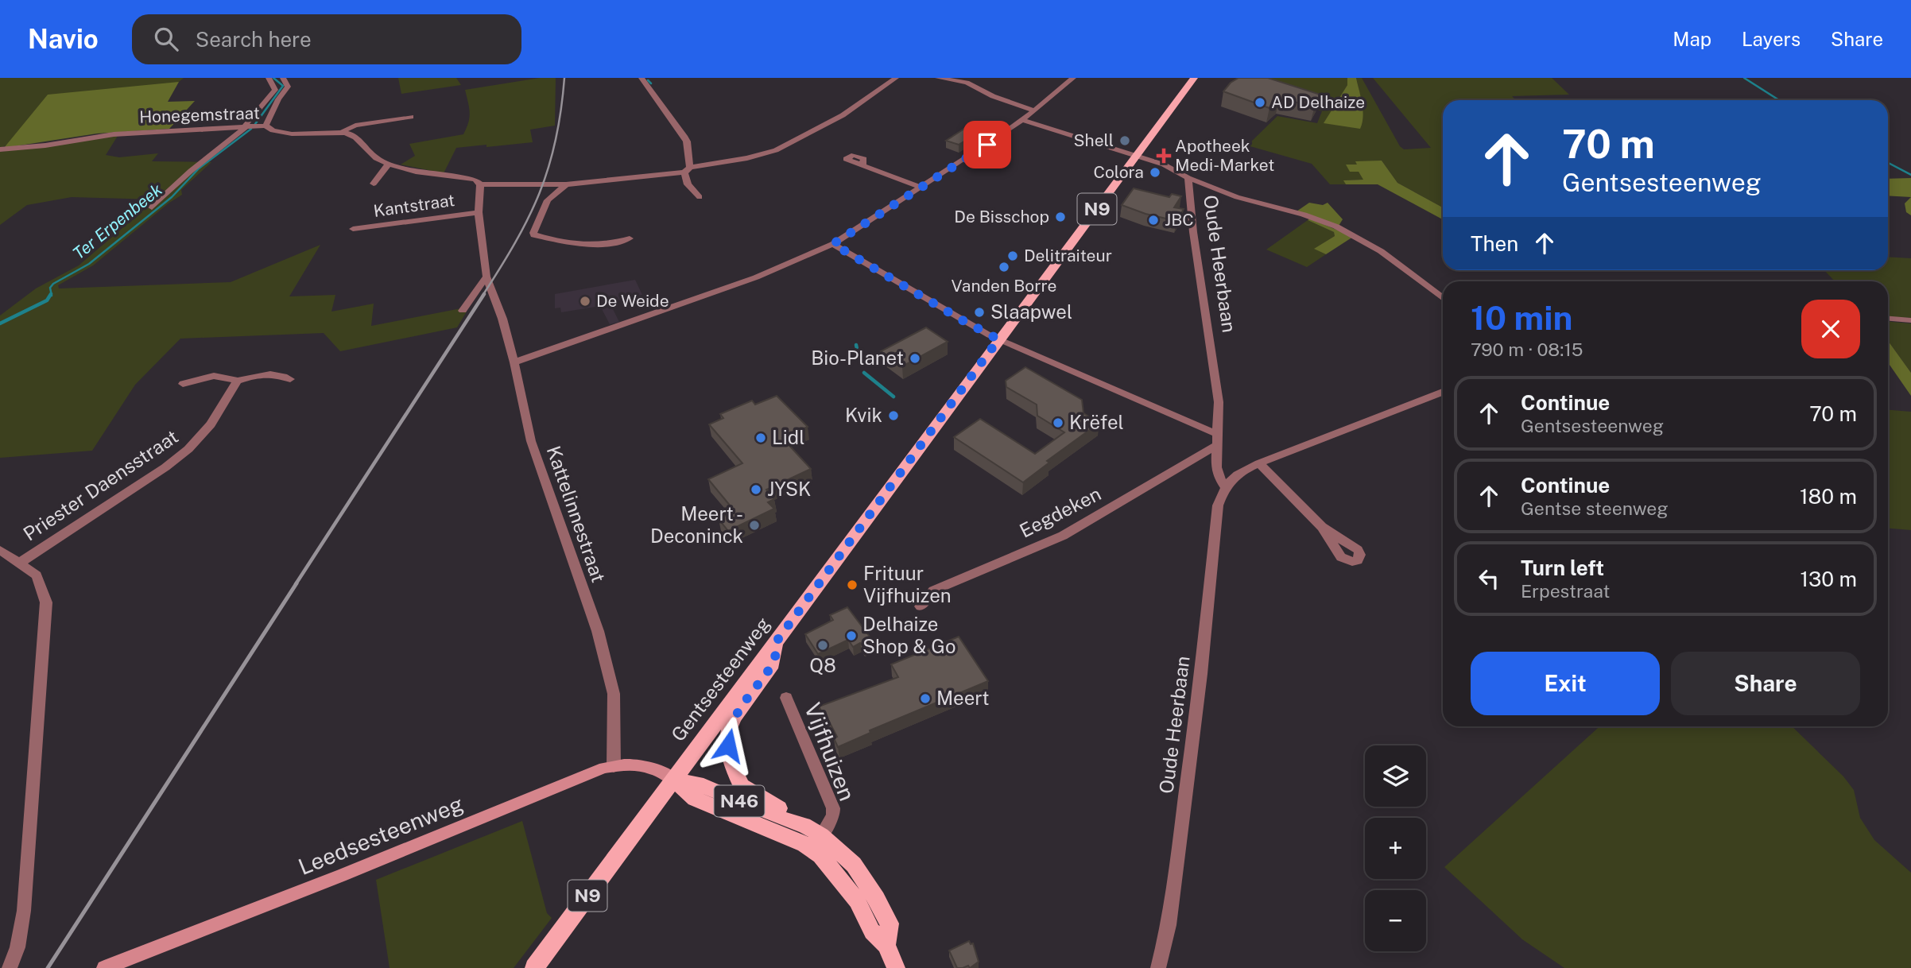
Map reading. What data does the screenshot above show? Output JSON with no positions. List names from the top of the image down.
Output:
{
  "streets": {
    "main road": [
      "N9",
      "Gentsesteenweg",
      "N46",
      "Leedsesteenweg"
    ],
    "street": [
      "Honegemstraat",
      "Kantstraat",
      "Oude Heerbaan",
      "Priester Daensstraat",
      "Eegdeken",
      "Kattelinnestraat",
      "Vijfhuizen"
    ]
  },
  "crossings": [
    ["Kantstraat", "Kattelinnestraat"],
    ["N9", "Gentsesteenweg"],
    ["Oude Heerbaan", "Eegdeken"],
    ["Kattelinnestraat", "Leedsesteenweg"],
    ["Gentsesteenweg", "N46"],
    ["Gentsesteenweg", "Leedsesteenweg"],
    ["Vijfhuizen", "N46"],
    ["N46", "Leedsesteenweg"]
  ],
  "water": ["Ter Erpenbeek"],
  "places": {
    "other": [
      "AD Delhaize",
      "Shell",
      "Colora",
      "De Bisschop",
      "JBC",
      "Delitraiteur",
      "Vanden Borre",
      "De Weide",
      "Slaapwel",
      "Bio-Planet",
      "Kvik",
      "Krëfel",
      "Lidl",
      "JYSK",
      "Meert - Deconinck",
      "Frituur Vijfhuizen",
      "Delhaize Shop & Go",
      "Q8",
      "Meert"
    ],
    "health": ["Apotheek Medi-Market"]
  },
  "page": {
    "header": "Navio",
    "search": "Search here",
    "nav": ["Map", "Layers", "Share"],
    "turn": ["70 m", "Gentsesteenweg"],
    "then": "Then",
    "heading": ["10 min", "790 m · 08:15"],
    "list": [
      {
        "name": "Continue",
        "note": "Gentsesteenweg",
        "value": "70 m"
      },
      {
        "name": "Continue",
        "note": "Gentse steenweg",
        "value": "180 m"
      },
      {
        "name": "Turn left",
        "note": "Erpestraat",
        "value": "130 m"
      }
    ],
    "buttons": ["Exit", "Share"],
    "map_buttons": ["+", "−"]
  }
}
